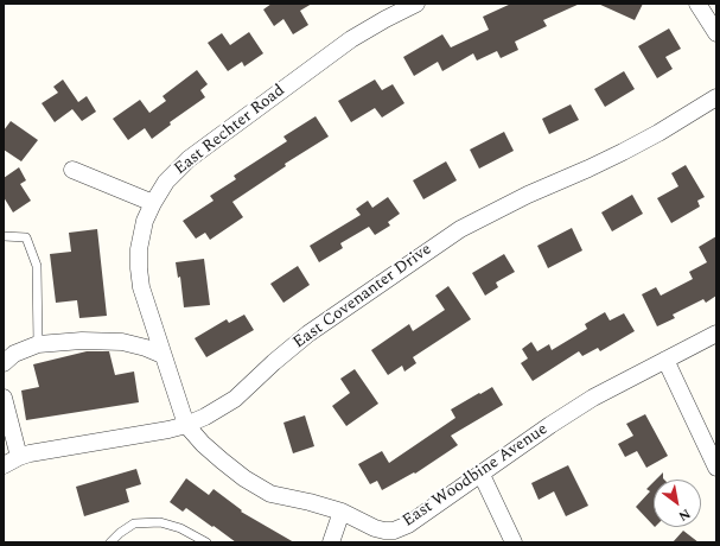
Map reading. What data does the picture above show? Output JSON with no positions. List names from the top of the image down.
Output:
{
  "streets": {
    "street": ["East Rechter Road", "East Covenanter Drive", "East Woodbine Avenue"]
  },
  "crossings": [
    ["East Rechter Road", "East Covenanter Drive"],
    ["East Rechter Road", "East Woodbine Avenue"],
    ["East Covenanter Drive", "East Woodbine Avenue"]
  ],
  "north": "bottom right"
}
